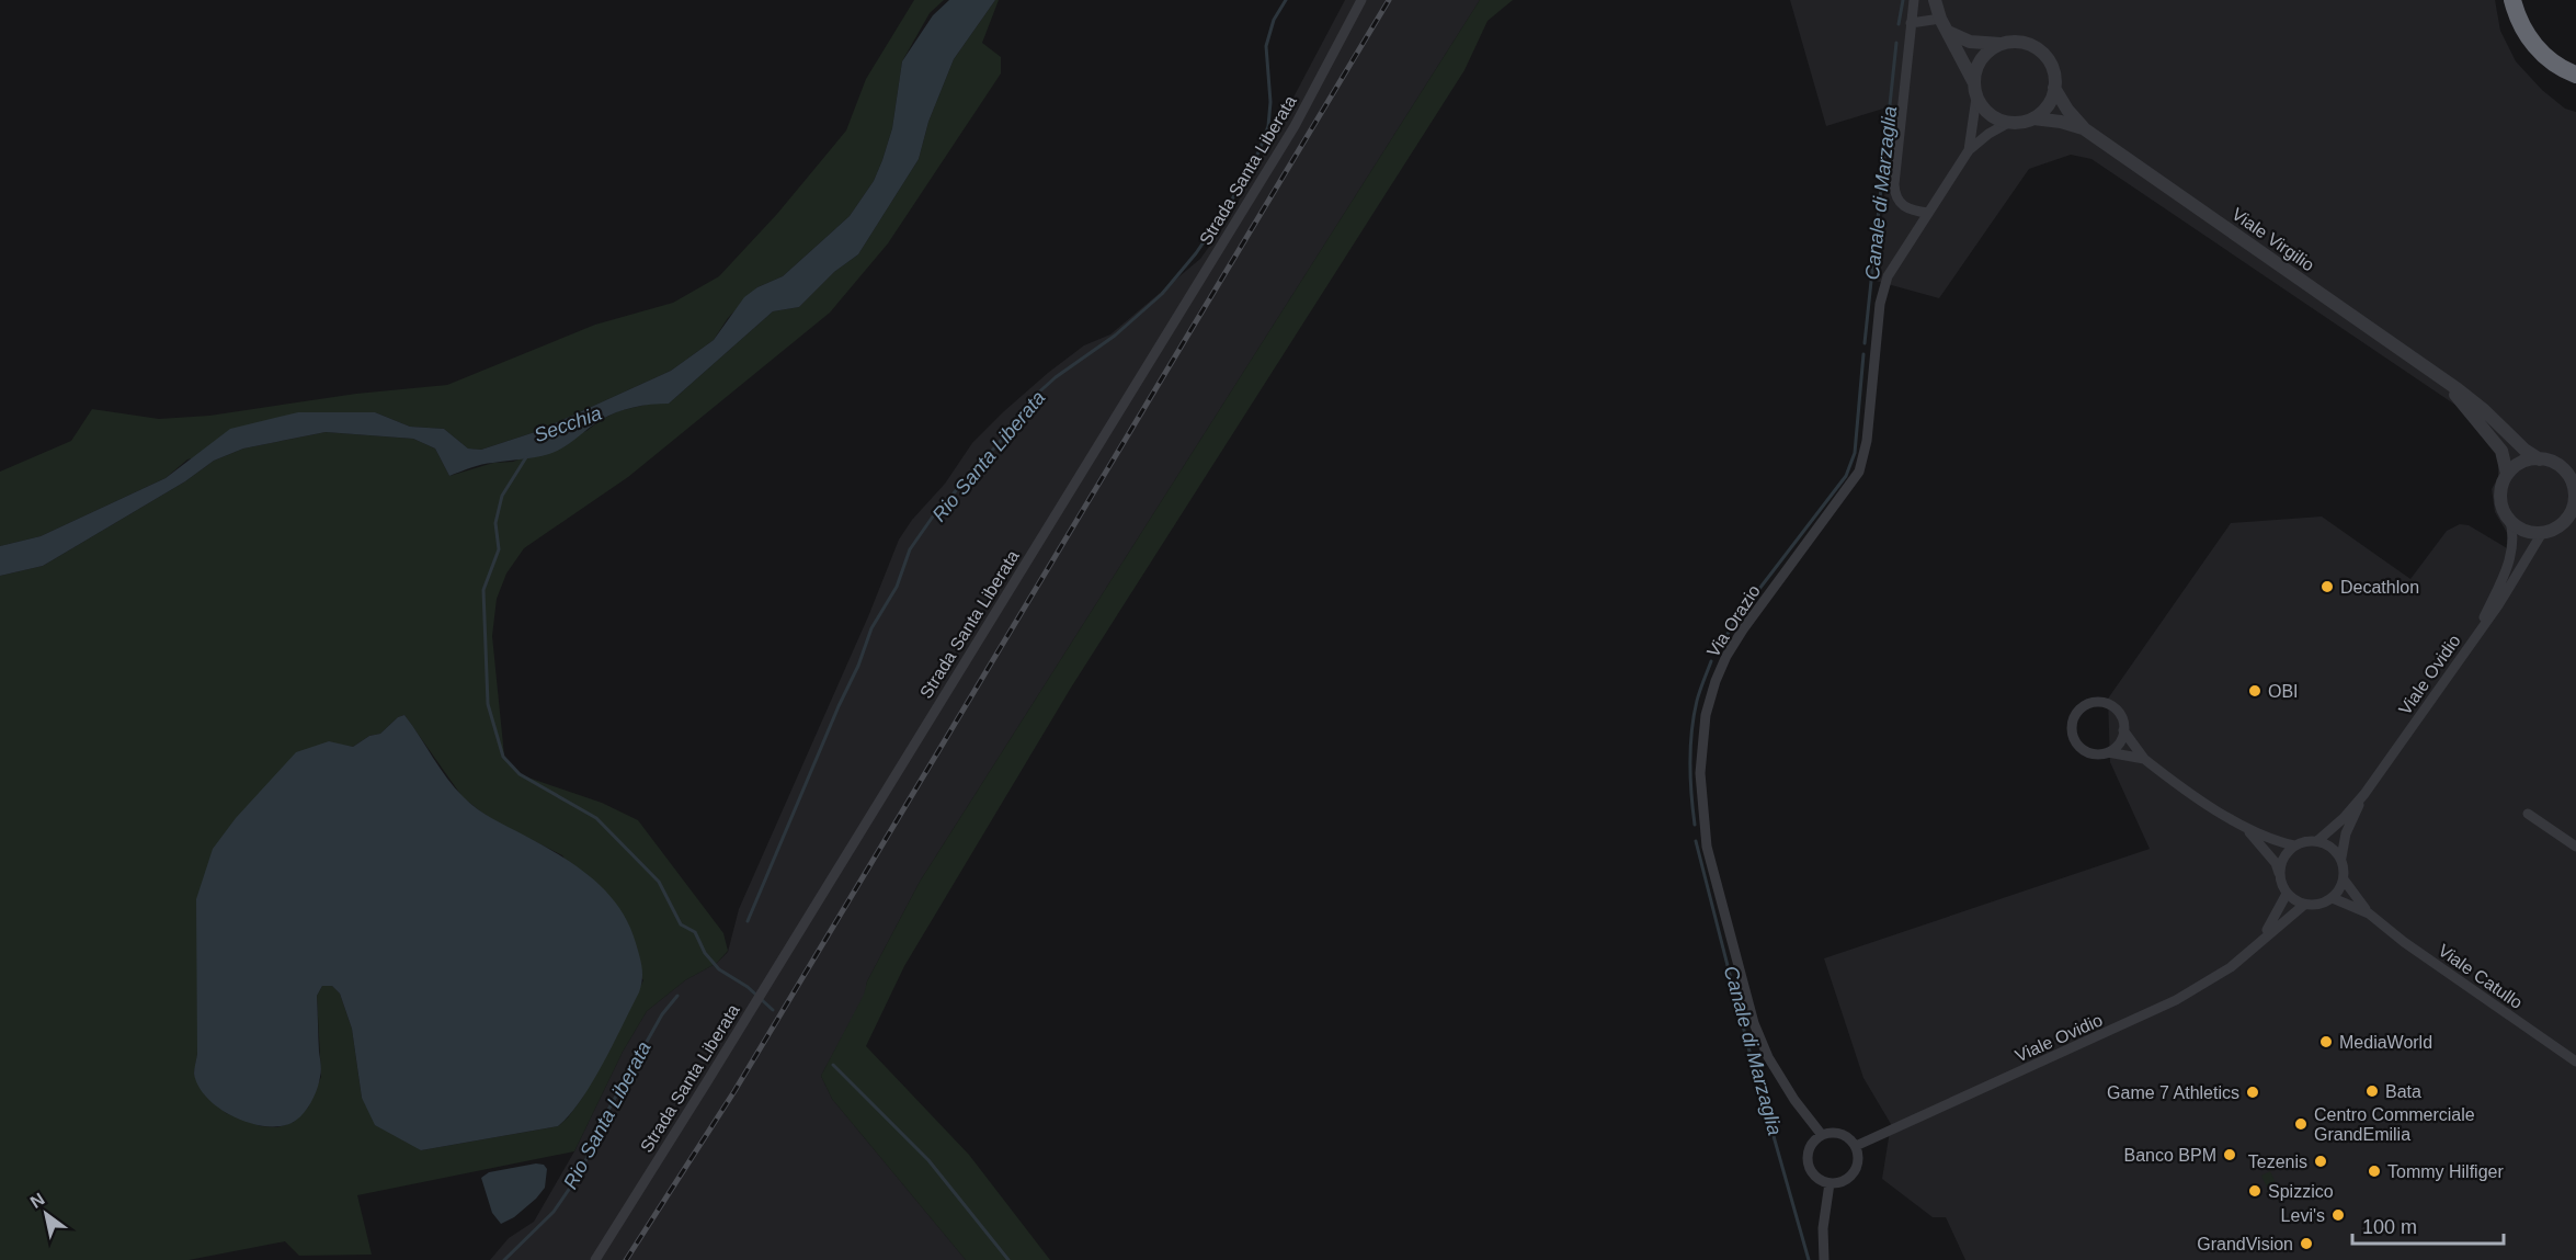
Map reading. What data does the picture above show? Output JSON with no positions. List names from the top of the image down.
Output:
{
  "streets": {
    "street": [
      "Strada Santa Liberata",
      "Viale Virgilio",
      "Via Orazio",
      "Viale Ovidio",
      "Viale Catullo"
    ]
  },
  "crossings": [
    ["Viale Virgilio", "Via Orazio"],
    ["Viale Virgilio", "Viale Ovidio"],
    ["Via Orazio", "Viale Ovidio"],
    ["Viale Ovidio", "Viale Catullo"]
  ],
  "water": ["Canale di Marzaglia", "Secchia", "Rio Santa Liberata"],
  "places": [
    "Decathlon",
    "OBI",
    "MediaWorld",
    "Bata",
    "Game 7 Athletics",
    "Centro Commerciale GrandEmilia",
    "Banco BPM",
    "Tezenis",
    "Tommy Hilfiger",
    "Spizzico",
    "Levi's",
    "GrandVision"
  ],
  "scale_bar": "100 m",
  "north": "top left"
}
